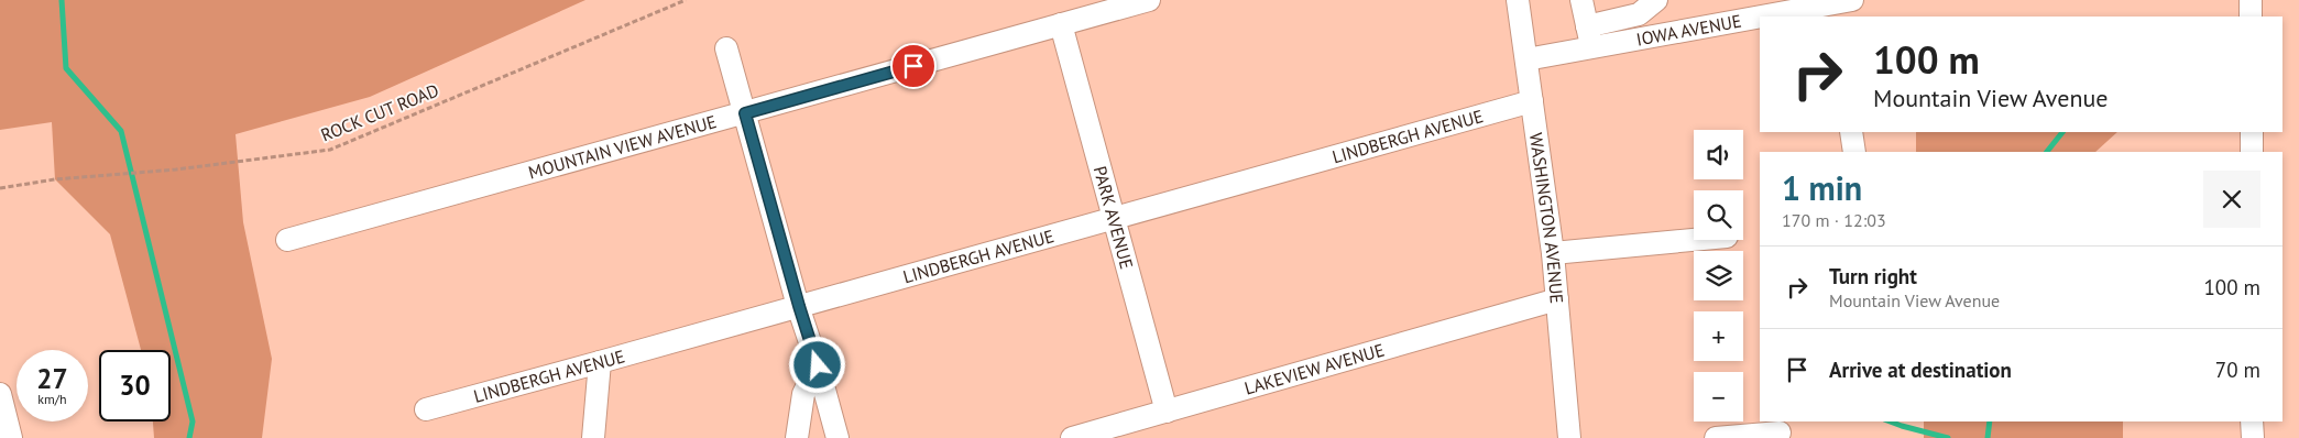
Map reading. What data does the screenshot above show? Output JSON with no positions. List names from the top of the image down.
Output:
{
  "streets": {
    "street": [
      "IOWA AVENUE",
      "LINDBERGH AVENUE",
      "MOUNTAIN VIEW AVENUE",
      "PARK AVENUE",
      "WASHINGTON AVENUE",
      "LAKEVIEW AVENUE"
    ],
    "path": ["ROCK CUT ROAD"]
  },
  "crossings": [
    ["IOWA AVENUE", "WASHINGTON AVENUE"],
    ["LINDBERGH AVENUE", "PARK AVENUE"],
    ["LINDBERGH AVENUE", "WASHINGTON AVENUE"],
    ["MOUNTAIN VIEW AVENUE", "PARK AVENUE"],
    ["PARK AVENUE", "LAKEVIEW AVENUE"],
    ["WASHINGTON AVENUE", "LAKEVIEW AVENUE"]
  ],
  "page": {
    "turn": ["100 m", "Mountain View Avenue"],
    "map_buttons": ["+", "−"],
    "heading": ["1 min", "170 m · 12:03"],
    "list": [
      {
        "name": "Turn right",
        "note": "Mountain View Avenue",
        "value": "100 m"
      },
      {
        "name": "Arrive at destination",
        "value": "70 m"
      }
    ],
    "speed": "27 km/h",
    "limit": "30"
  }
}
